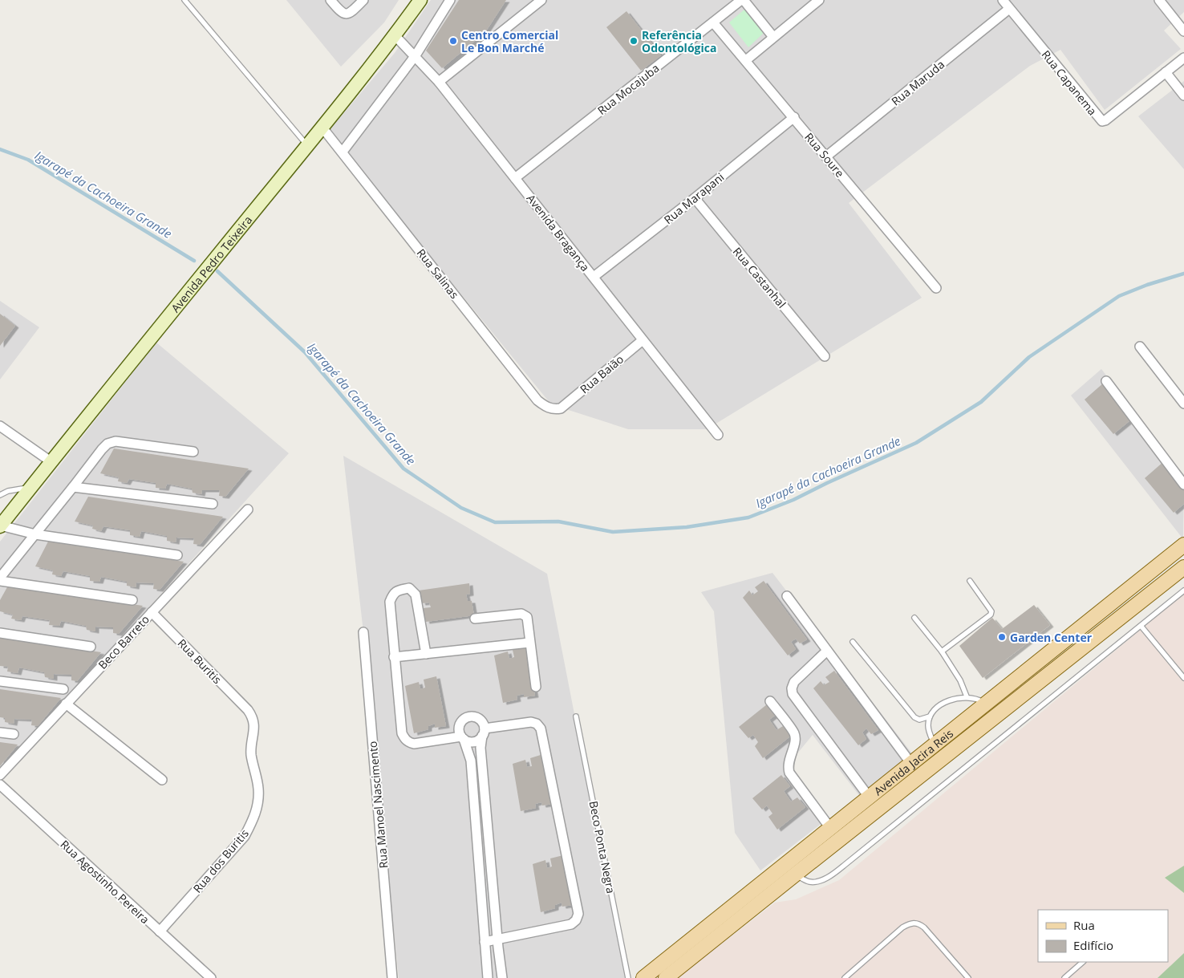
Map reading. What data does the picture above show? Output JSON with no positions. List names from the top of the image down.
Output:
{
  "streets": {
    "main road": ["Avenida Jacira Reis"],
    "street": [
      "Rua Maruda",
      "Rua Capanema",
      "Rua Mocajuba",
      "Rua Soure",
      "Rua Marapani",
      "Avenida Bragança",
      "Avenida Pedro Teixeira",
      "Rua Salinas",
      "Rua Castanhal",
      "Rua Baião",
      "Beco Barreto",
      "Rua Buritis",
      "Rua Manoel Nascimento",
      "Rua dos Buritis",
      "Rua Agostinho Pereira"
    ],
    "lane": ["Beco Ponta Negra"]
  },
  "crossings": [
    ["Rua Maruda", "Rua Capanema"],
    ["Rua Maruda", "Rua Soure"],
    ["Rua Mocajuba", "Rua Soure"],
    ["Rua Mocajuba", "Avenida Bragança"],
    ["Rua Soure", "Rua Marapani"],
    ["Rua Marapani", "Avenida Bragança"],
    ["Rua Marapani", "Rua Castanhal"],
    ["Avenida Bragança", "Avenida Pedro Teixeira"],
    ["Avenida Bragança", "Rua Baião"],
    ["Avenida Pedro Teixeira", "Rua Salinas"],
    ["Rua Salinas", "Rua Baião"],
    ["Beco Barreto", "Rua Buritis"],
    ["Rua Buritis", "Rua dos Buritis"],
    ["Rua dos Buritis", "Rua Agostinho Pereira"]
  ],
  "water": ["Igarapé da Cachoeira Grande"],
  "places": ["Centro Comercial Le Bon Marché", "Referência Odontológica", "Garden Center"],
  "legend": ["Rua", "Edifício"]
}
